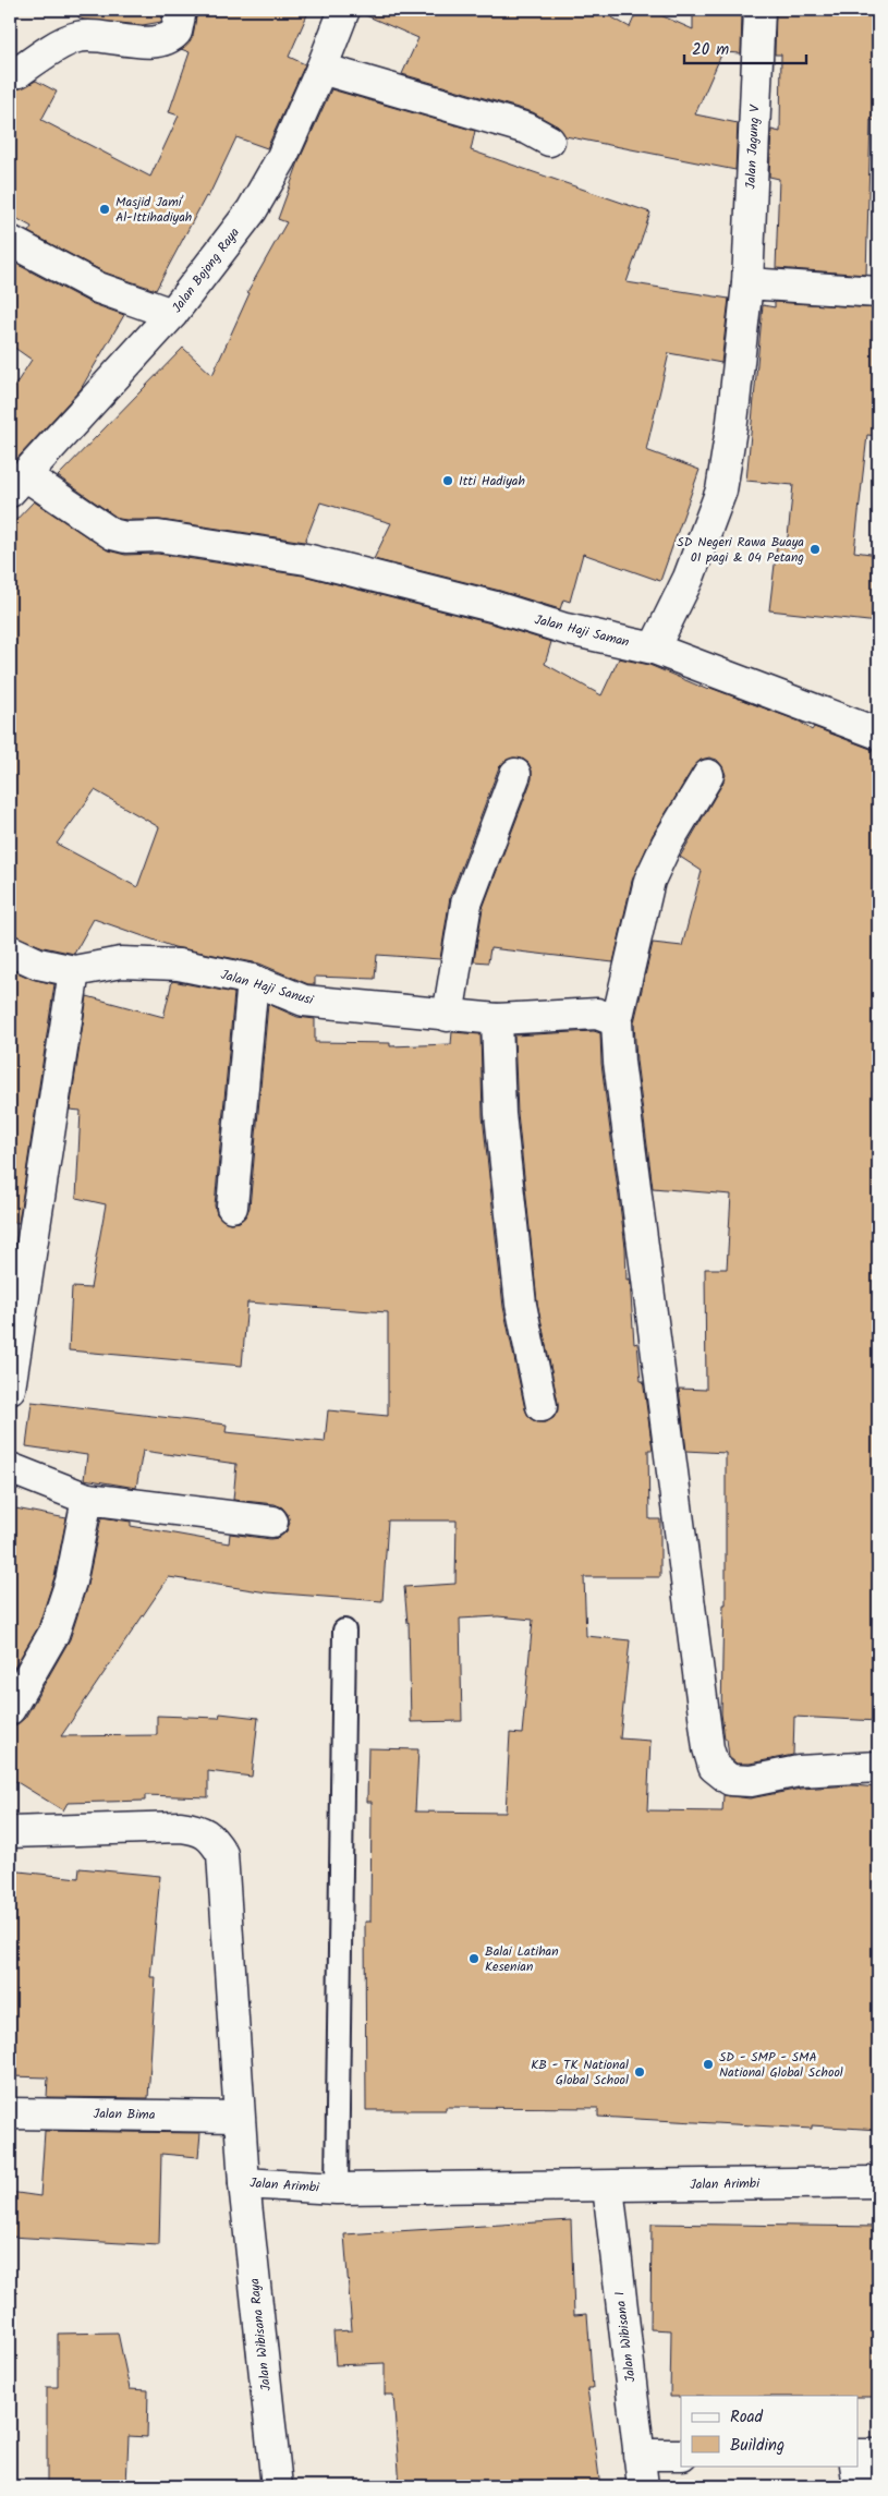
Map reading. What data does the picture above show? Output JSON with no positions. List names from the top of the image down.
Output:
{
  "streets": {
    "street": [
      "Jalan Jagung V",
      "Jalan Bojong Raya",
      "Jalan Haji Saman",
      "Jalan Haji Sanusi",
      "Jalan Bima",
      "Jalan Arimbi",
      "Jalan Wibisana Raya",
      "Jalan Wibisana I"
    ]
  },
  "crossings": [
    ["Jalan Bojong Raya", "Jalan Haji Saman"],
    ["Jalan Bima", "Jalan Arimbi"],
    ["Jalan Arimbi", "Jalan Wibisana Raya"],
    ["Jalan Arimbi", "Jalan Wibisana I"]
  ],
  "places": [
    "Masjid Jami' Al-Ittihadiyah",
    "Itti Hadiyah",
    "SD Negeri Rawa Buaya 01 pagi & 04 Petang",
    "Balai Latihan Kesenian",
    "SD - SMP - SMA National Global School",
    "KB - TK National Global School"
  ],
  "legend": ["Road", "Building"],
  "scale_bar": "20 m"
}
